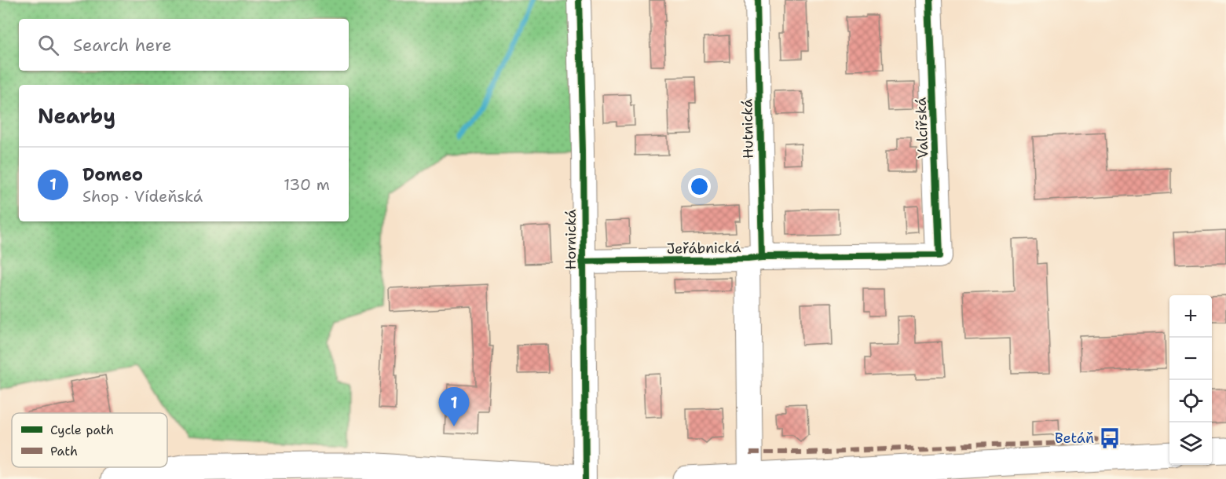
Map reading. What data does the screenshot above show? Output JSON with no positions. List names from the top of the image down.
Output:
{
  "streets": {
    "street": [
      "Valcířská",
      "Hutnická",
      "Hornická",
      "Jeřábnická"
    ]
  },
  "crossings": [
    ["Valcířská", "Jeřábnická"],
    ["Hutnická", "Jeřábnická"],
    ["Hornická", "Jeřábnická"]
  ],
  "places": {
    "bus stop": ["Betáň"]
  },
  "legend": ["Cycle path", "Path"],
  "page": {
    "search": "Search here",
    "heading": "Nearby",
    "list": [
      {
        "mark": "1",
        "name": "Domeo",
        "note": "Shop · Vídeňská",
        "value": "130 m"
      }
    ],
    "map_buttons": ["+", "−"],
    "pins": "1"
  }
}
